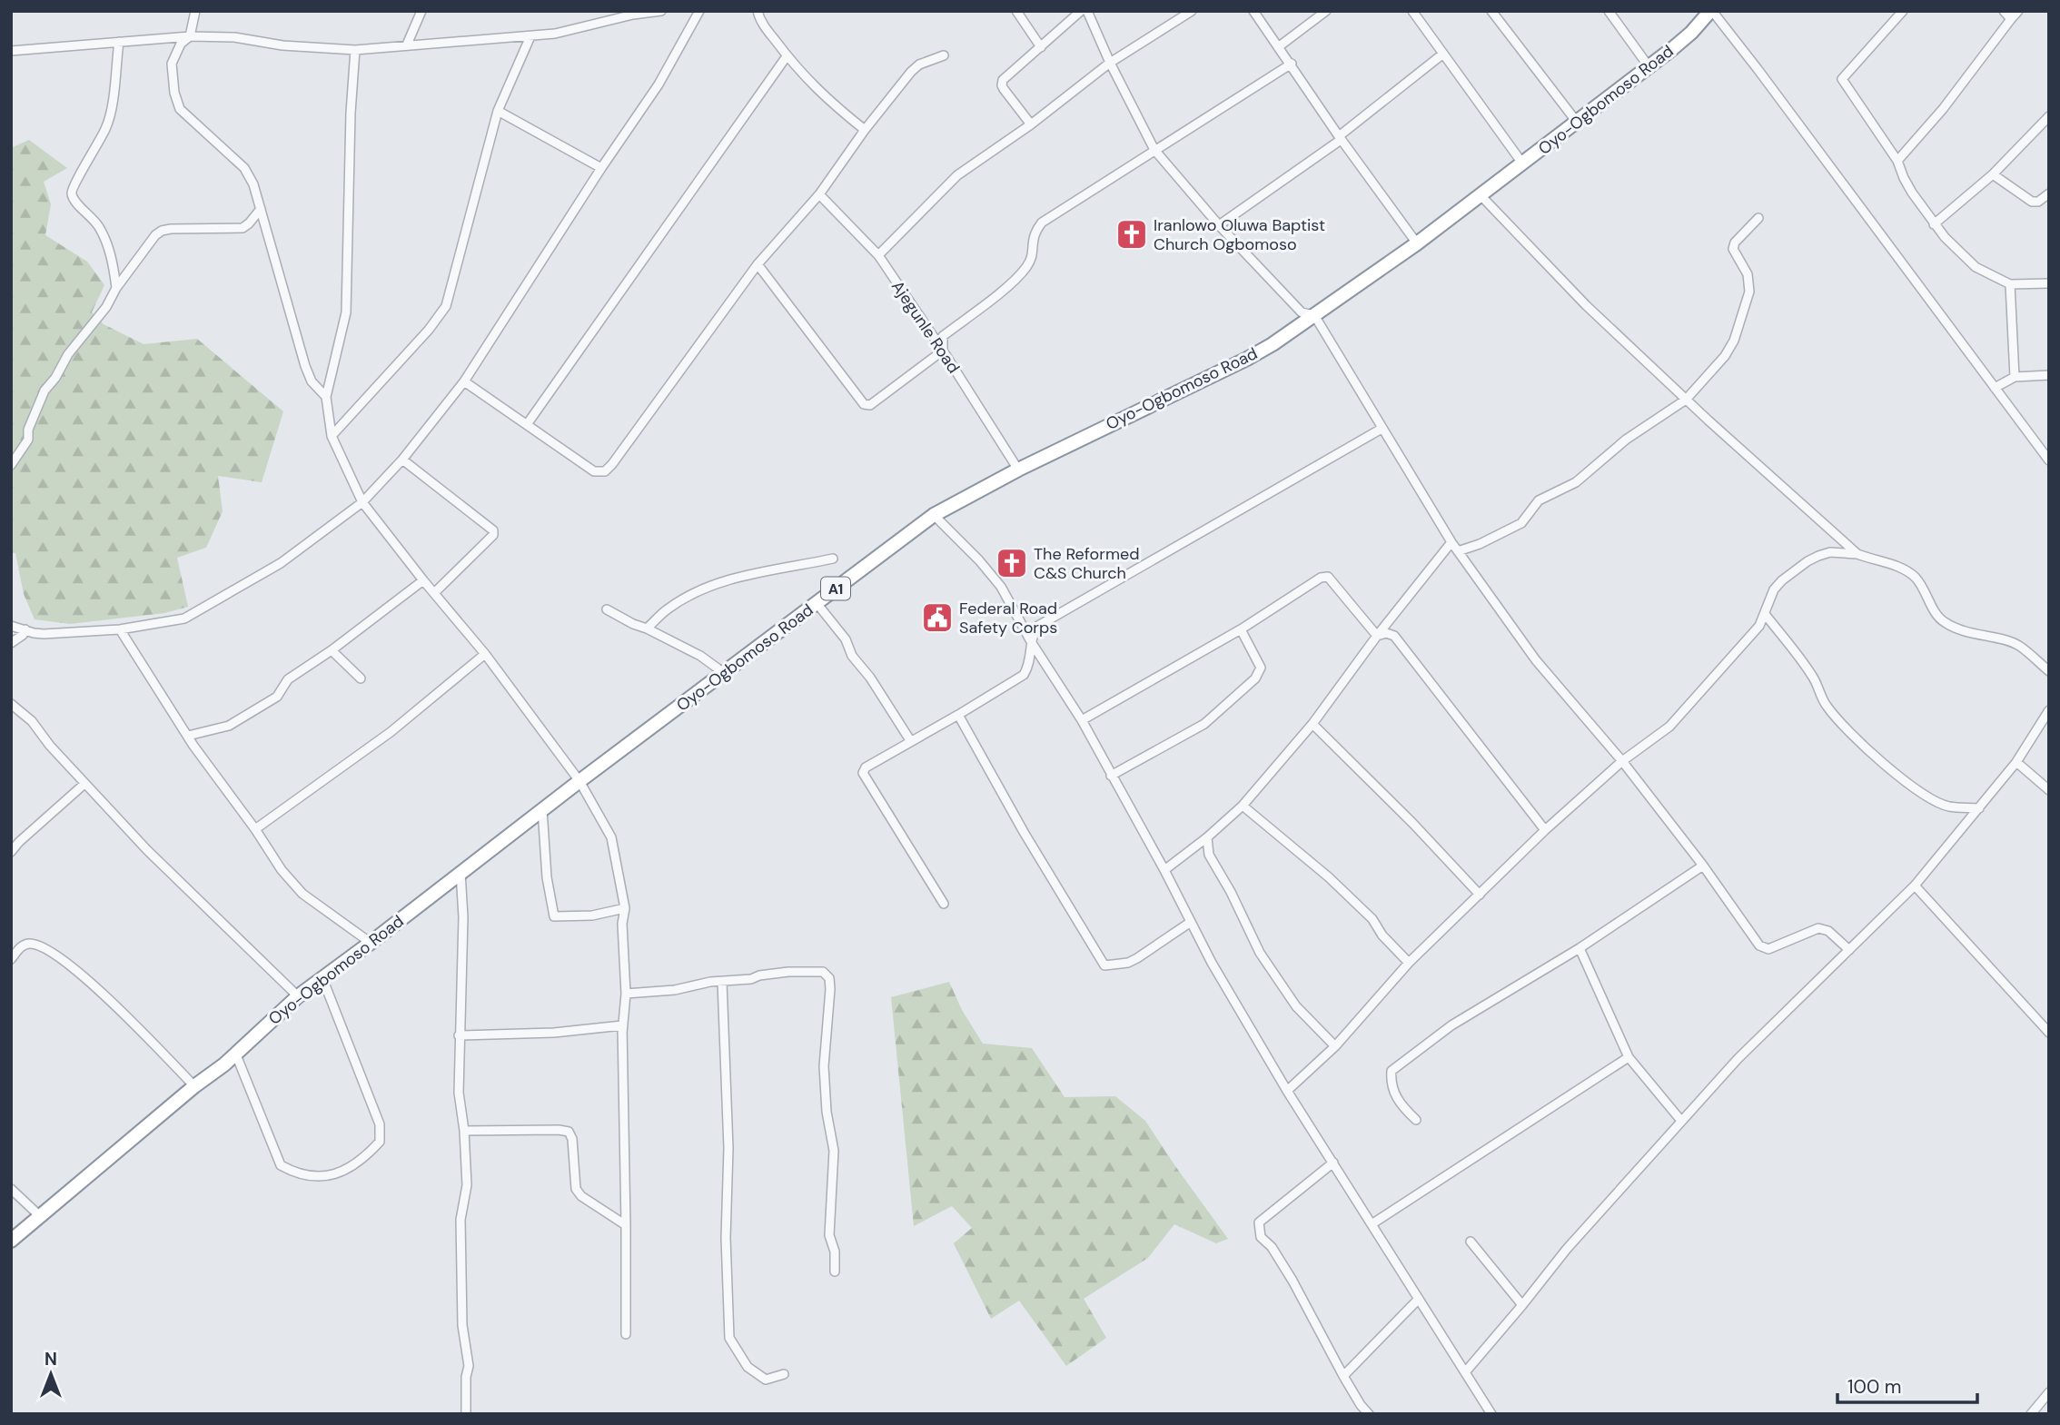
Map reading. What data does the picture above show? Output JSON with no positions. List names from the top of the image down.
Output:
{
  "streets": {
    "highway": ["Oyo-Ogbomoso Road", "A1"],
    "street": ["Ajegunle Road"]
  },
  "crossings": [
    ["Oyo-Ogbomoso Road", "Ajegunle Road"]
  ],
  "places": {
    "church": ["Iranlowo Oluwa Baptist Church Ogbomoso", "The Reformed C&S Church"],
    "public building": ["Federal Road Safety Corps"]
  },
  "scale_bar": "100 m",
  "north": "top"
}
